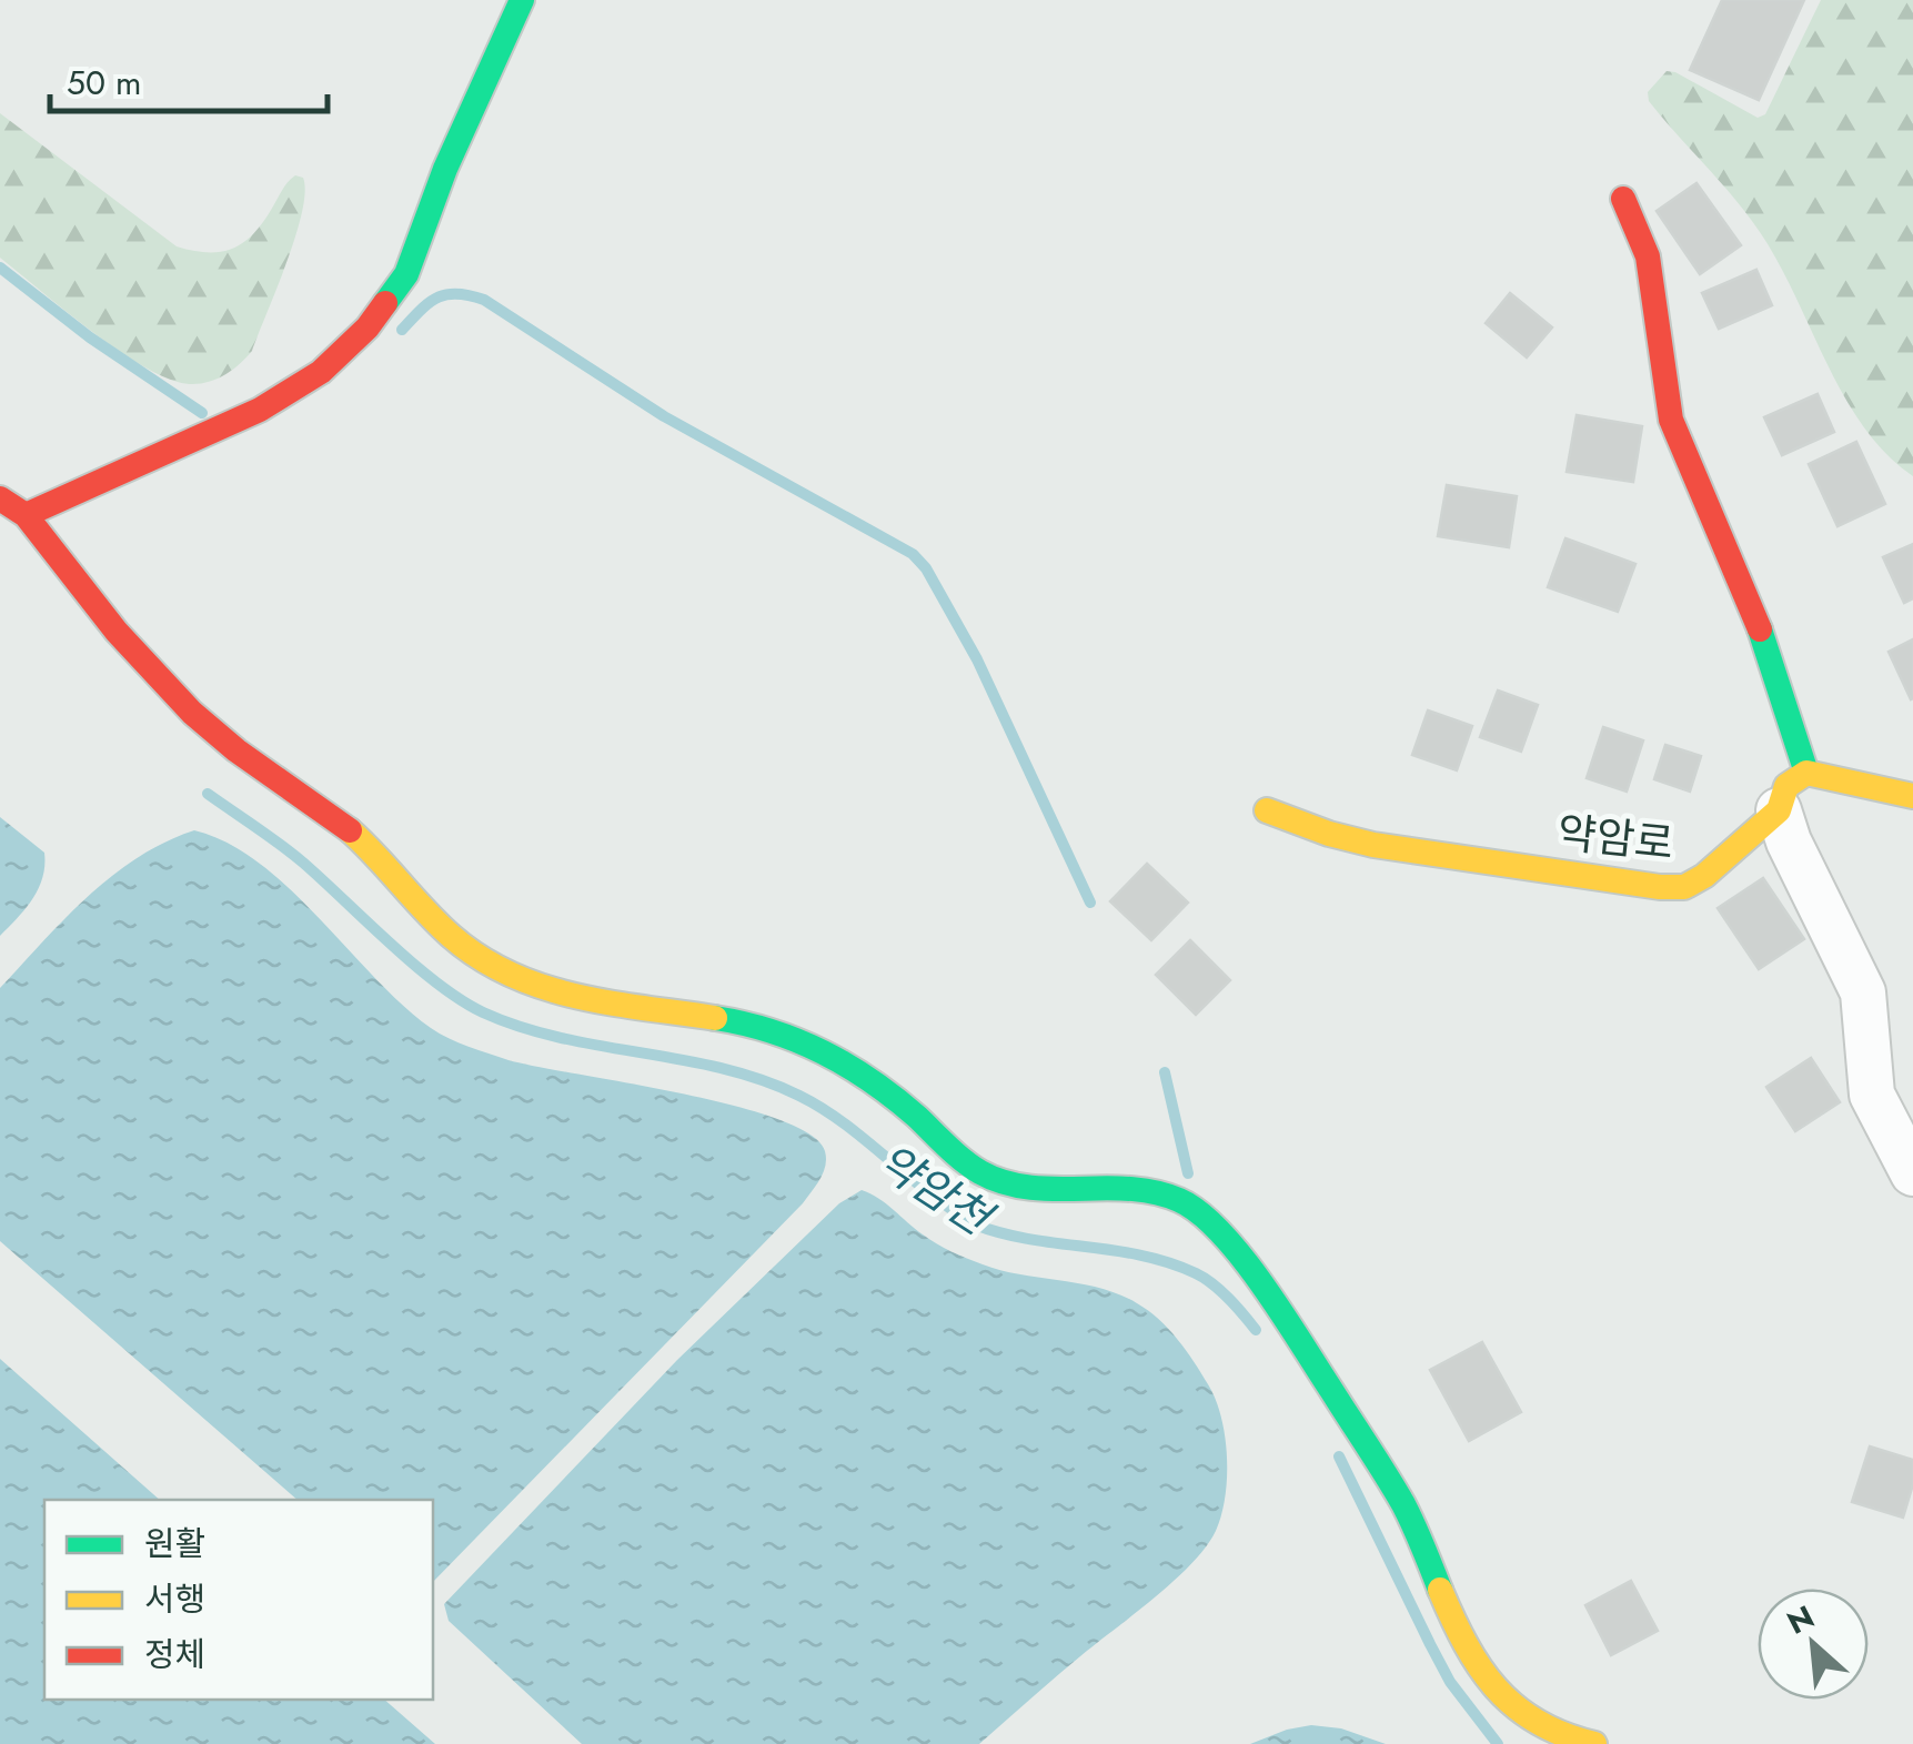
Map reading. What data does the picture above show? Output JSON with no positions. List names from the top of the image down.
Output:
{
  "streets": {
    "street": ["약암로"]
  },
  "water": ["약암천"],
  "legend": ["원활", "서행", "정체"],
  "scale_bar": "50 m",
  "north": "top left"
}
